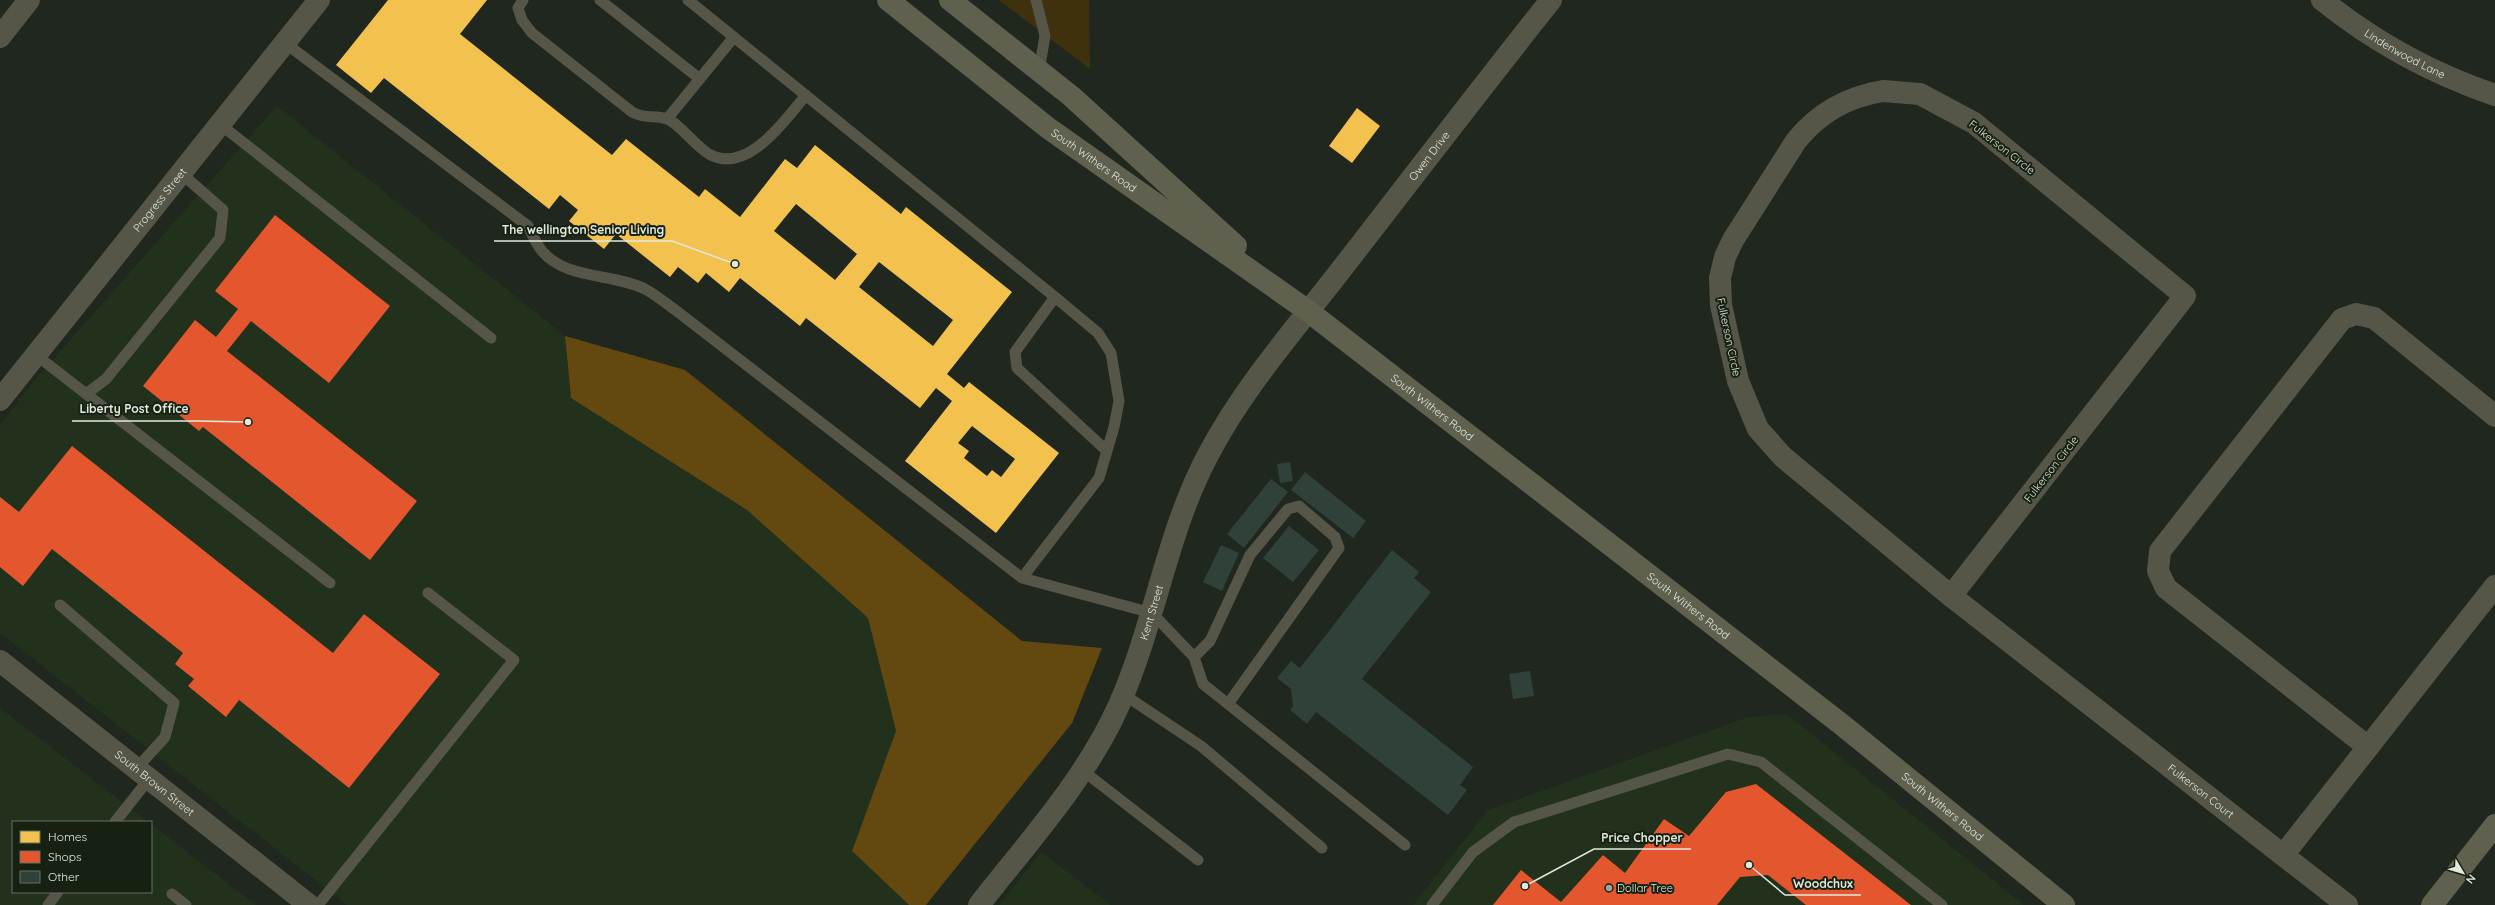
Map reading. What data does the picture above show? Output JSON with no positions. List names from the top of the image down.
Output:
{
  "streets": {
    "main road": ["South Withers Road"],
    "street": [
      "Lindenwood Lane",
      "Fulkerson Circle",
      "Owen Drive",
      "Progress Street",
      "Kent Street",
      "South Brown Street",
      "Fulkerson Court"
    ]
  },
  "crossings": [
    ["Fulkerson Circle", "Fulkerson Court"],
    ["Owen Drive", "South Withers Road"],
    ["Owen Drive", "Kent Street"],
    ["South Withers Road", "Kent Street"]
  ],
  "places": [
    "The wellington Senior Living",
    "Liberty Post Office",
    "Woodchux",
    "Price Chopper",
    "Dollar Tree"
  ],
  "legend": ["Homes", "Shops", "Other"],
  "north": "bottom right"
}
